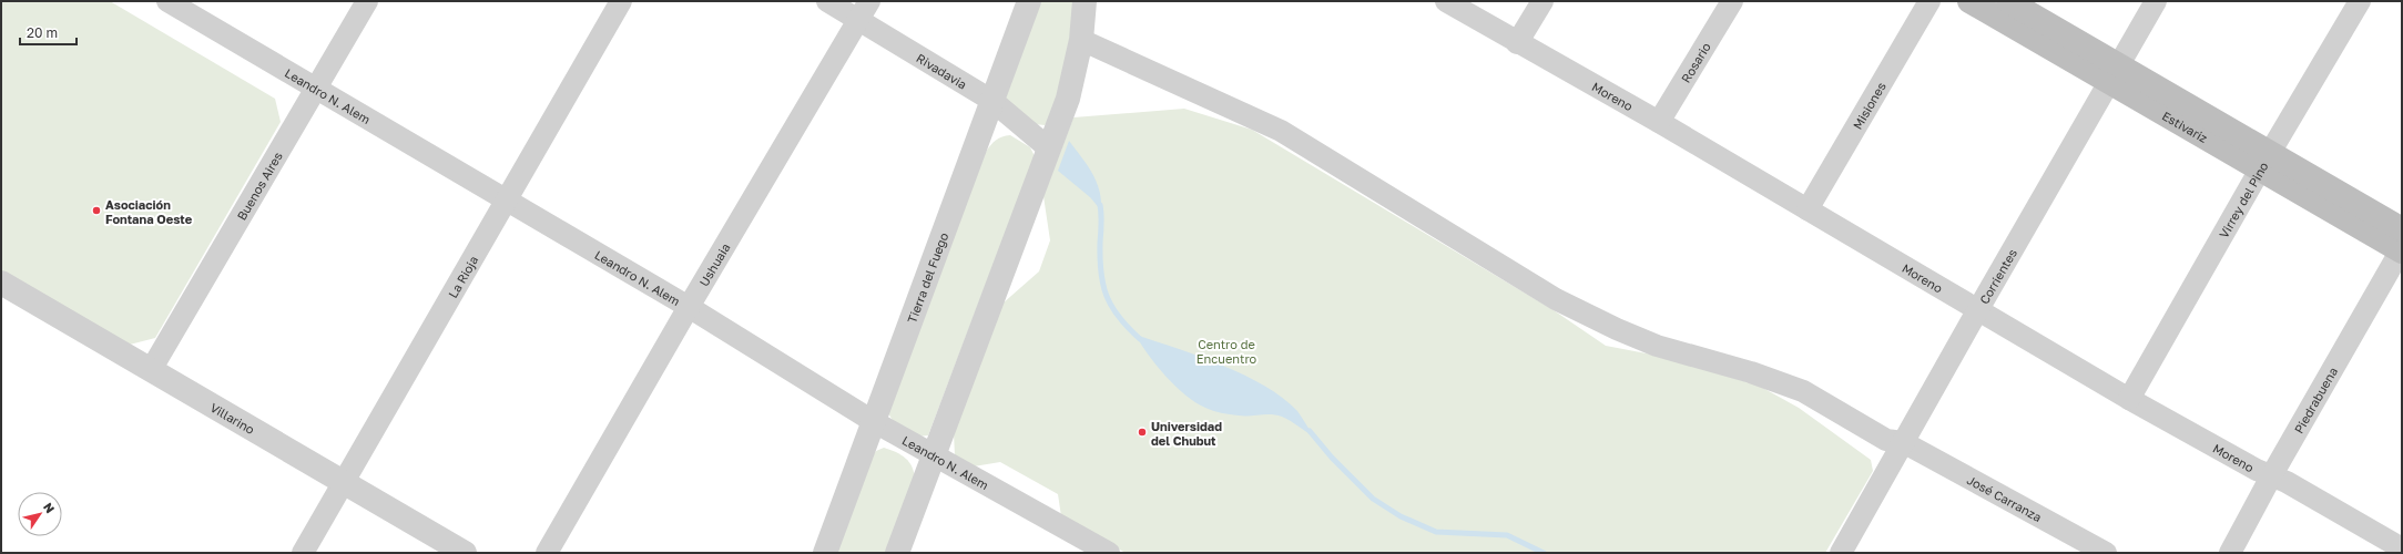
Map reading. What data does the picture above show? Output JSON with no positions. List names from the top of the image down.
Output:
{
  "streets": {
    "main road": ["Estivariz"],
    "street": [
      "Rosario",
      "Rivadavia",
      "Leandro N. Alem",
      "Moreno",
      "Misiones",
      "Buenos Aires",
      "Virrey del Pino",
      "Ushuaia",
      "Corrientes",
      "La Rioja",
      "Tierra del Fuego",
      "Piedrabuena",
      "Villarino",
      "José Carranza"
    ]
  },
  "crossings": [
    ["Rosario", "Moreno"],
    ["Rivadavia", "Ushuaia"],
    ["Rivadavia", "Tierra del Fuego"],
    ["Leandro N. Alem", "Buenos Aires"],
    ["Leandro N. Alem", "Ushuaia"],
    ["Leandro N. Alem", "La Rioja"],
    ["Leandro N. Alem", "Tierra del Fuego"],
    ["Moreno", "Misiones"],
    ["Moreno", "Virrey del Pino"],
    ["Moreno", "Corrientes"],
    ["Moreno", "Piedrabuena"],
    ["Estivariz", "Virrey del Pino"],
    ["Estivariz", "Corrientes"],
    ["Estivariz", "Piedrabuena"],
    ["Buenos Aires", "Villarino"],
    ["Corrientes", "José Carranza"],
    ["La Rioja", "Villarino"]
  ],
  "parks": ["Centro de Encuentro"],
  "places": ["Asociación Fontana Oeste", "Universidad del Chubut"],
  "scale_bar": "20 m",
  "north": "top right"
}
